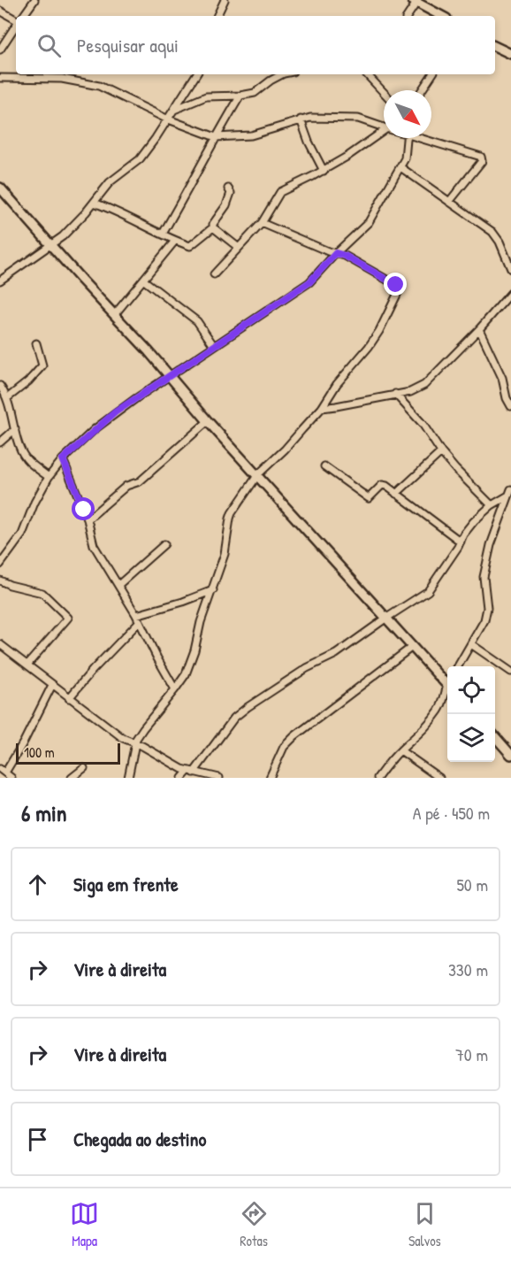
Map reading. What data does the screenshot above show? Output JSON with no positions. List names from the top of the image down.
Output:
{
  "scale_bar": "100 m",
  "north": "bottom right",
  "page": {
    "search": "Pesquisar aqui",
    "scale": "100 m",
    "heading": ["6 min", "A pé · 450 m"],
    "list": [
      ["Siga em frente", "50 m"],
      ["Vire à direita", "330 m"],
      ["Vire à direita", "70 m"],
      "Chegada ao destino"
    ],
    "nav": ["Mapa", "Rotas", "Salvos"]
  }
}
